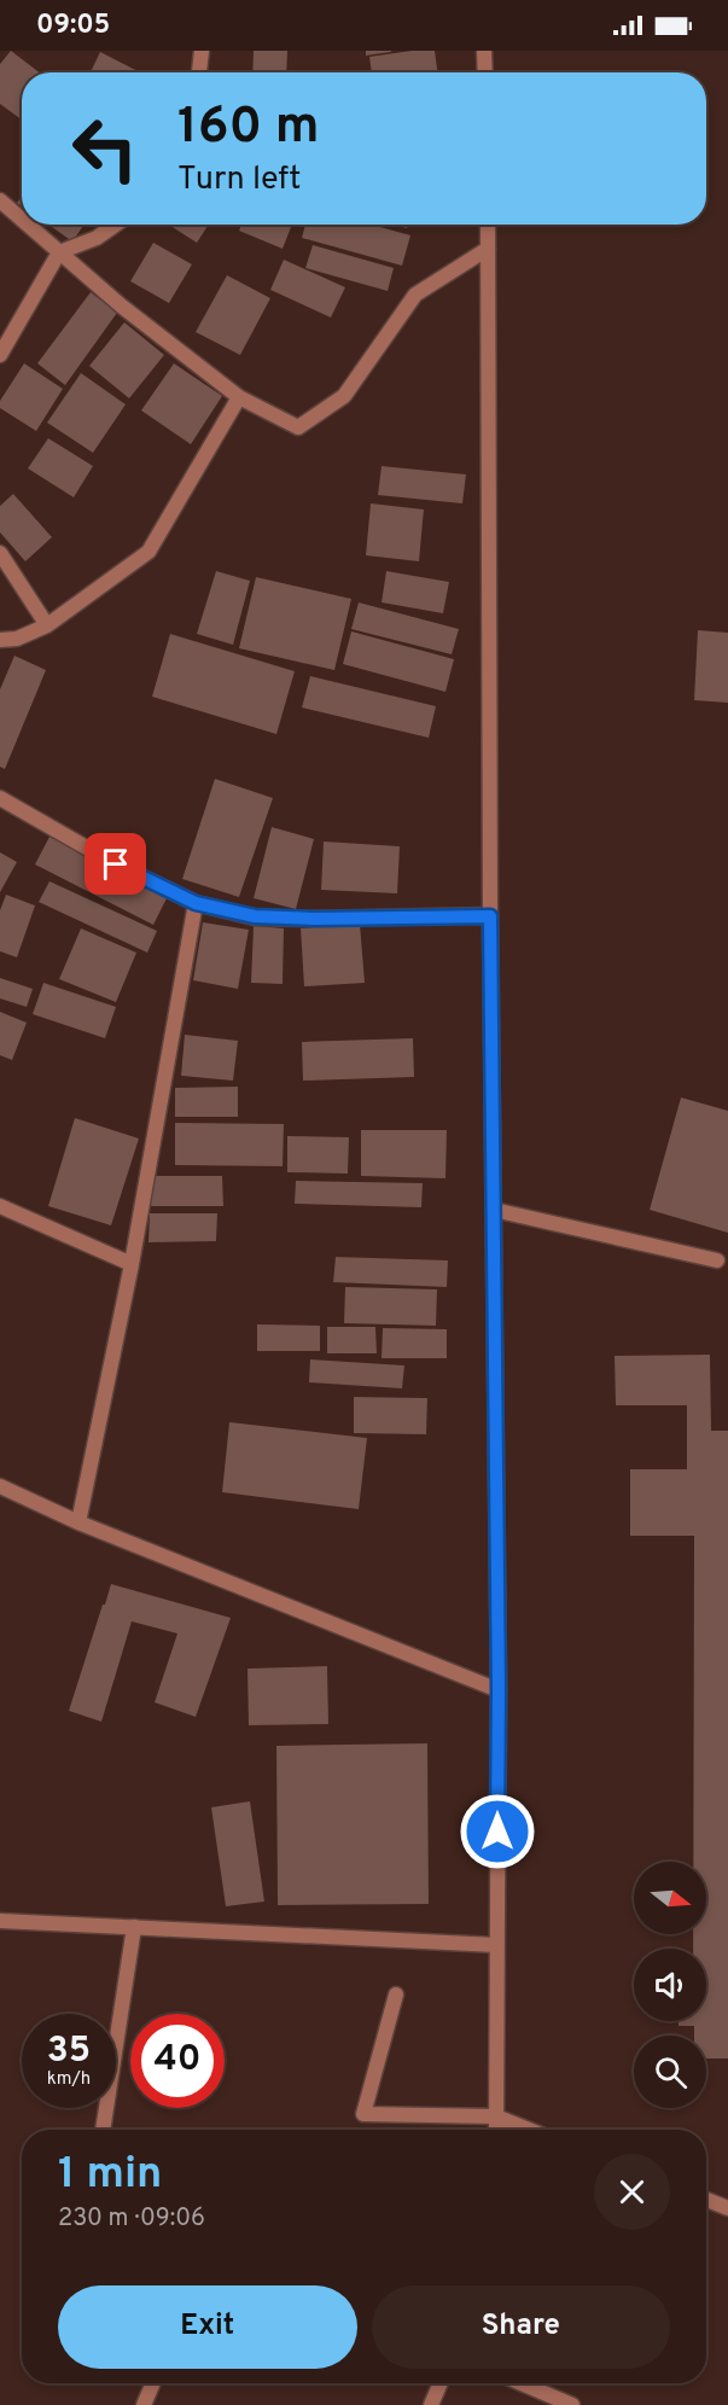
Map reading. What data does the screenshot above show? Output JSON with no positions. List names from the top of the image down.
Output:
{
  "north": "right",
  "page": {
    "status": "09:05",
    "turn": ["160 m", "Turn left"],
    "speed": "35 km/h",
    "limit": "40",
    "heading": ["1 min", "230 m · 09:06"],
    "buttons": ["Exit", "Share"]
  }
}
